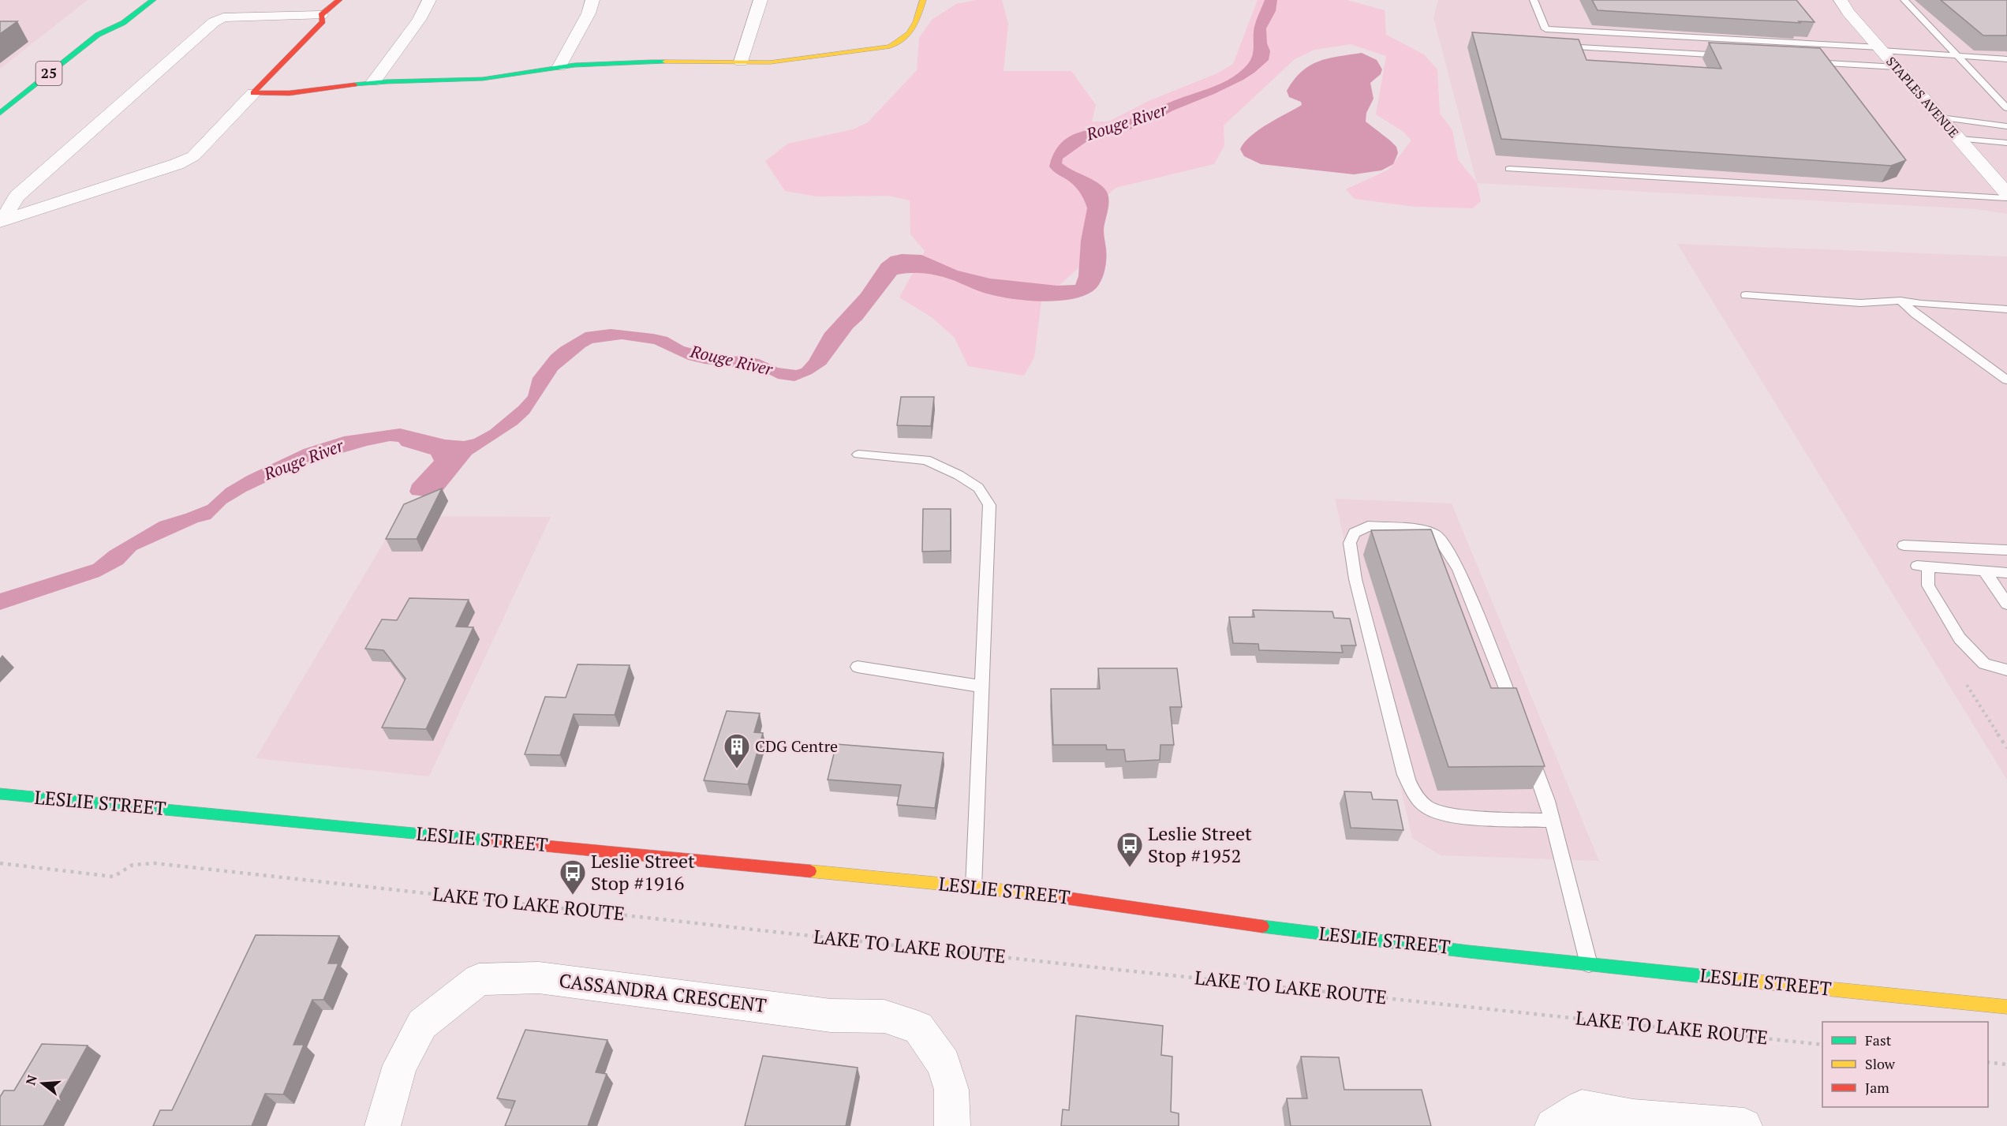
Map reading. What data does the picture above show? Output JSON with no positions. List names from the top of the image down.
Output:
{
  "streets": {
    "main road": ["25", "LESLIE STREET"],
    "street": ["STAPLES AVENUE", "CASSANDRA CRESCENT"],
    "path": ["LAKE TO LAKE ROUTE"]
  },
  "water": ["Rouge River"],
  "places": {
    "building": ["CDG Centre"],
    "bus stop": ["Leslie Street Stop #1952", "Leslie Street Stop #1916"]
  },
  "legend": ["Fast", "Slow", "Jam"],
  "north": "left"
}
